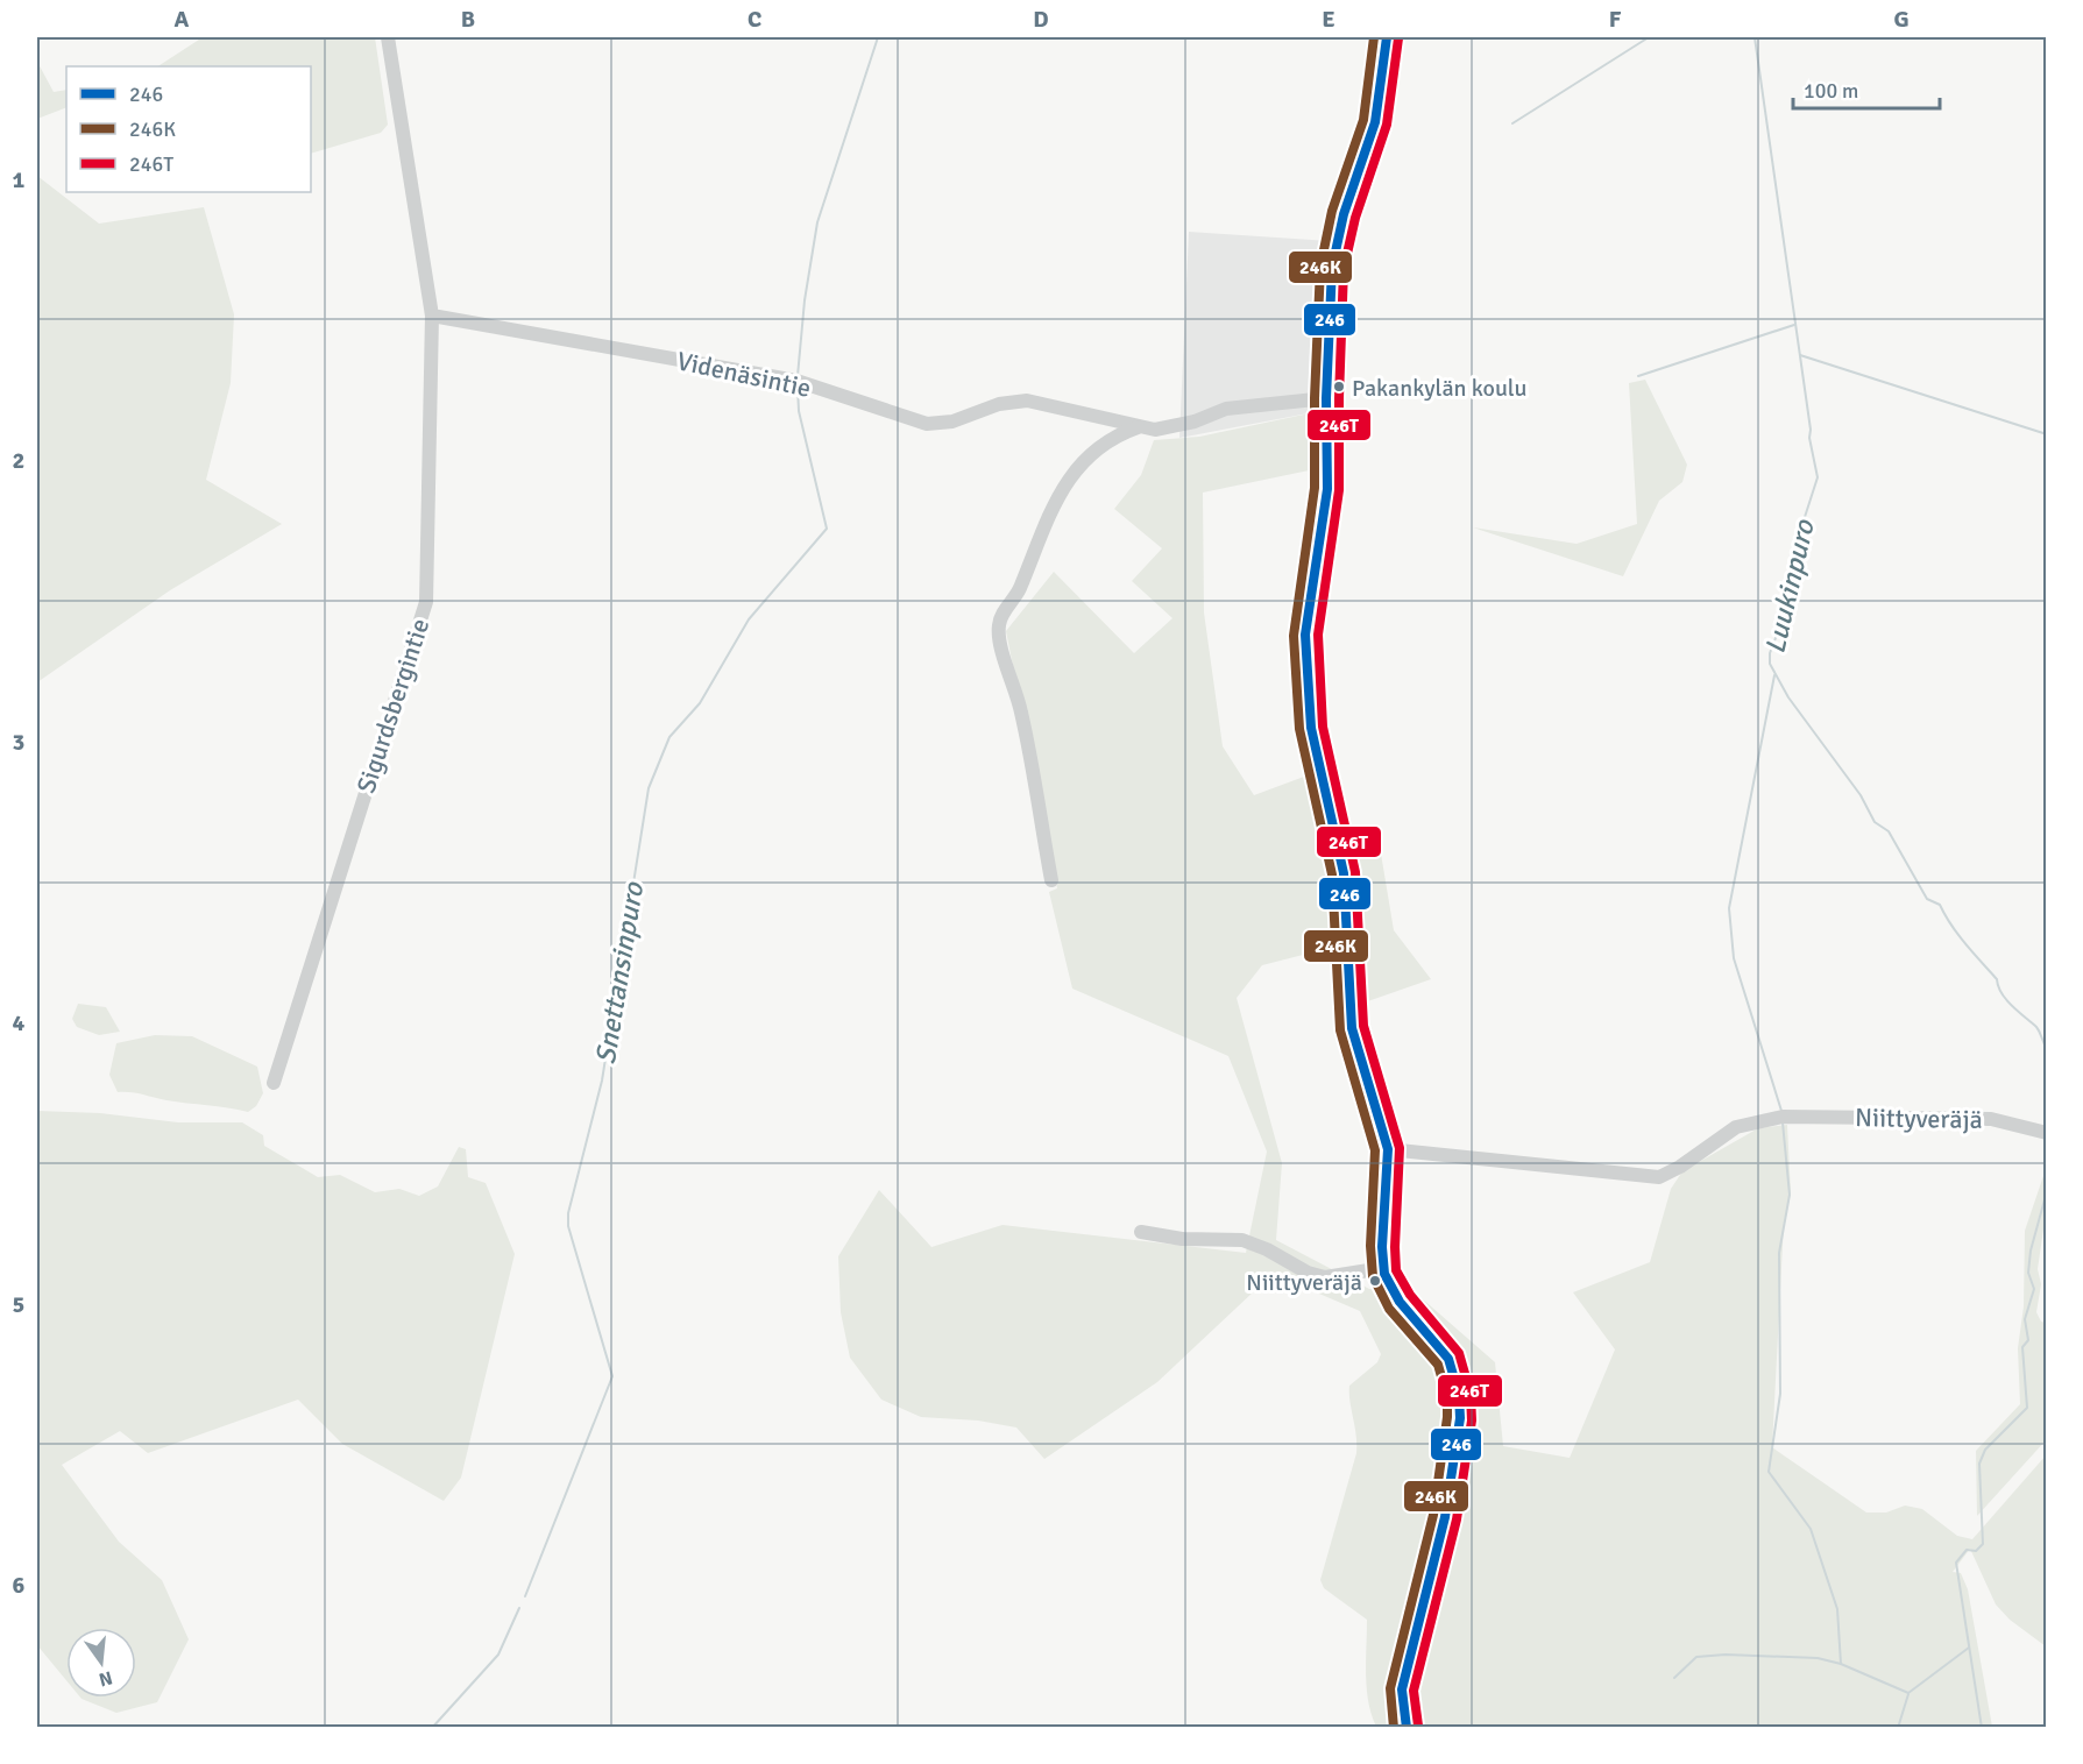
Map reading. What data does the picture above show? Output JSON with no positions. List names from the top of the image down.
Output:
{
  "streets": {
    "street": ["Videnäsintie", "Sigurdsbergintie", "Niittyveräjä"]
  },
  "crossings": [
    ["Videnäsintie", "Sigurdsbergintie"]
  ],
  "water": ["Luukinpuro", "Snettansinpuro"],
  "places": ["Pakankylän koulu", "Niittyveräjä"],
  "lines": ["transit line 246", "transit line 246K", "transit line 246T"],
  "legend": ["246", "246K", "246T"],
  "scale_bar": "100 m",
  "north": "bottom",
  "grid": {
    "columns": [
      "A",
      "B",
      "C",
      "D",
      "E",
      "F",
      "G"
    ],
    "rows": [
      "1",
      "2",
      "3",
      "4",
      "5",
      "6"
    ]
  }
}
